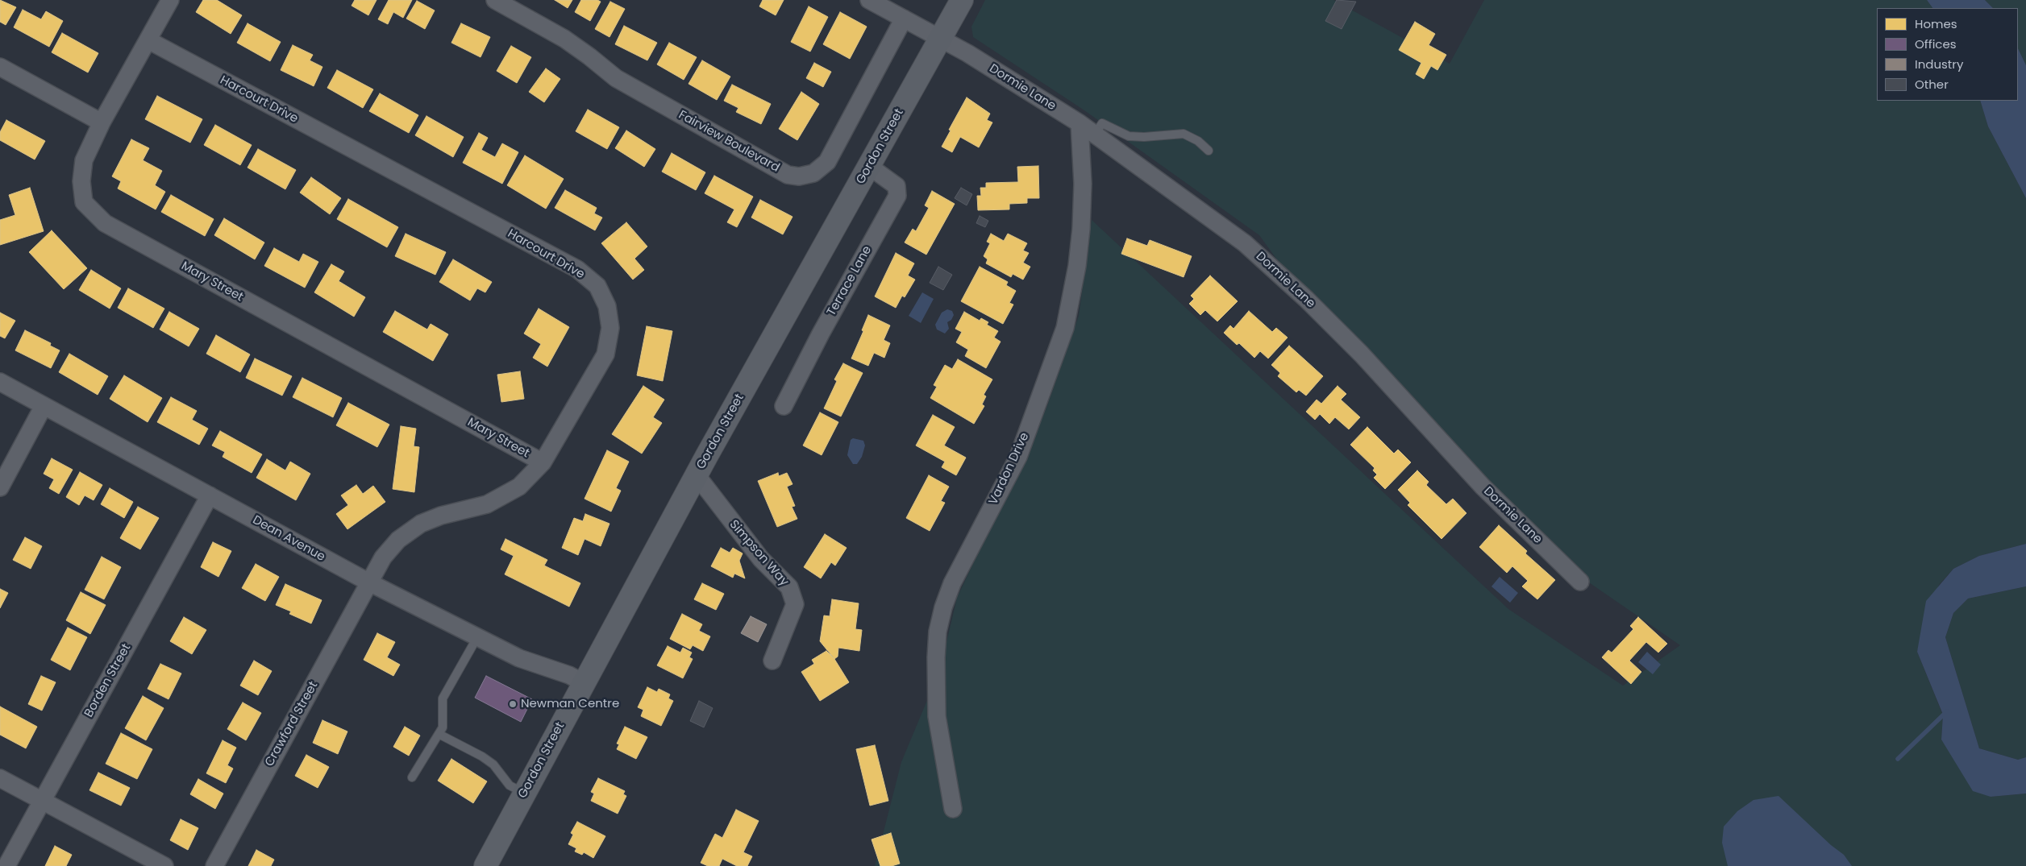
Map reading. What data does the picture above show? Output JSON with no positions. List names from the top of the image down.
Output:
{
  "streets": {
    "main road": ["Gordon Street"],
    "street": [
      "Dormie Lane",
      "Harcourt Drive",
      "Fairview Boulevard",
      "Terrace Lane",
      "Mary Street",
      "Vardon Drive",
      "Dean Avenue",
      "Simpson Way",
      "Borden Street",
      "Crawford Street"
    ]
  },
  "crossings": [
    ["Dormie Lane", "Fairview Boulevard"],
    ["Dormie Lane", "Gordon Street"],
    ["Dormie Lane", "Vardon Drive"],
    ["Harcourt Drive", "Mary Street"],
    ["Harcourt Drive", "Dean Avenue"],
    ["Harcourt Drive", "Crawford Street"],
    ["Gordon Street", "Terrace Lane"],
    ["Gordon Street", "Dean Avenue"],
    ["Gordon Street", "Simpson Way"],
    ["Dean Avenue", "Borden Street"],
    ["Dean Avenue", "Crawford Street"]
  ],
  "places": ["Newman Centre"],
  "legend": [
    "Homes",
    "Offices",
    "Industry",
    "Other"
  ]
}
